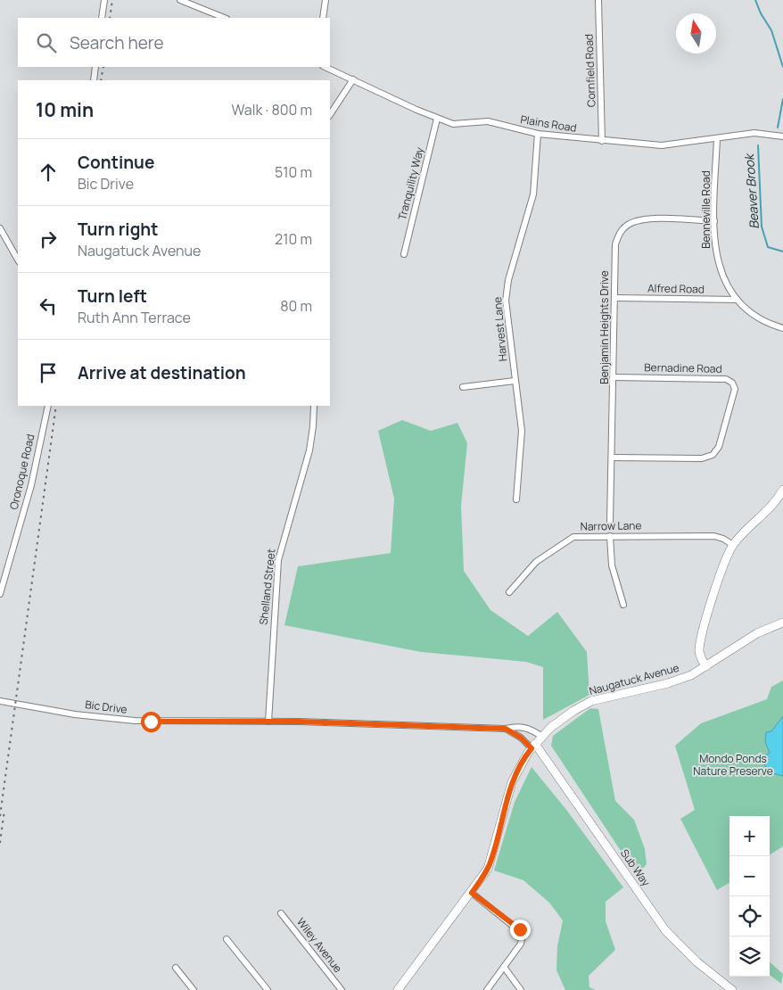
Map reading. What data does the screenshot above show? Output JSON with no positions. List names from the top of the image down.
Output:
{
  "streets": {
    "main road": ["Naugatuck Avenue", "Sub Way"],
    "street": [
      "Cornfield Road",
      "Plains Road",
      "Tranquility Way",
      "Benneville Road",
      "Alfred Road",
      "Benjamin Heights Drive",
      "Harvest Lane",
      "Bernadine Road",
      "Oronoque Road",
      "Narrow Lane",
      "Shelland Street",
      "Bic Drive",
      "Wiley Avenue"
    ]
  },
  "crossings": [
    ["Cornfield Road", "Plains Road"],
    ["Plains Road", "Tranquility Way"],
    ["Plains Road", "Benneville Road"],
    ["Plains Road", "Harvest Lane"],
    ["Benneville Road", "Alfred Road"],
    ["Benneville Road", "Benjamin Heights Drive"],
    ["Alfred Road", "Benjamin Heights Drive"],
    ["Benjamin Heights Drive", "Bernadine Road"],
    ["Shelland Street", "Bic Drive"],
    ["Naugatuck Avenue", "Bic Drive"],
    ["Naugatuck Avenue", "Sub Way"]
  ],
  "water": ["Beaver Brook"],
  "parks": ["Mondo Ponds Nature Preserve"],
  "north": "top",
  "page": {
    "search": "Search here",
    "heading": ["10 min", "Walk · 800 m"],
    "list": [
      ["Continue", "Bic Drive", "510 m"],
      ["Turn right", "Naugatuck Avenue", "210 m"],
      ["Turn left", "Ruth Ann Terrace", "80 m"],
      "Arrive at destination"
    ],
    "map_buttons": ["+", "−"]
  }
}
